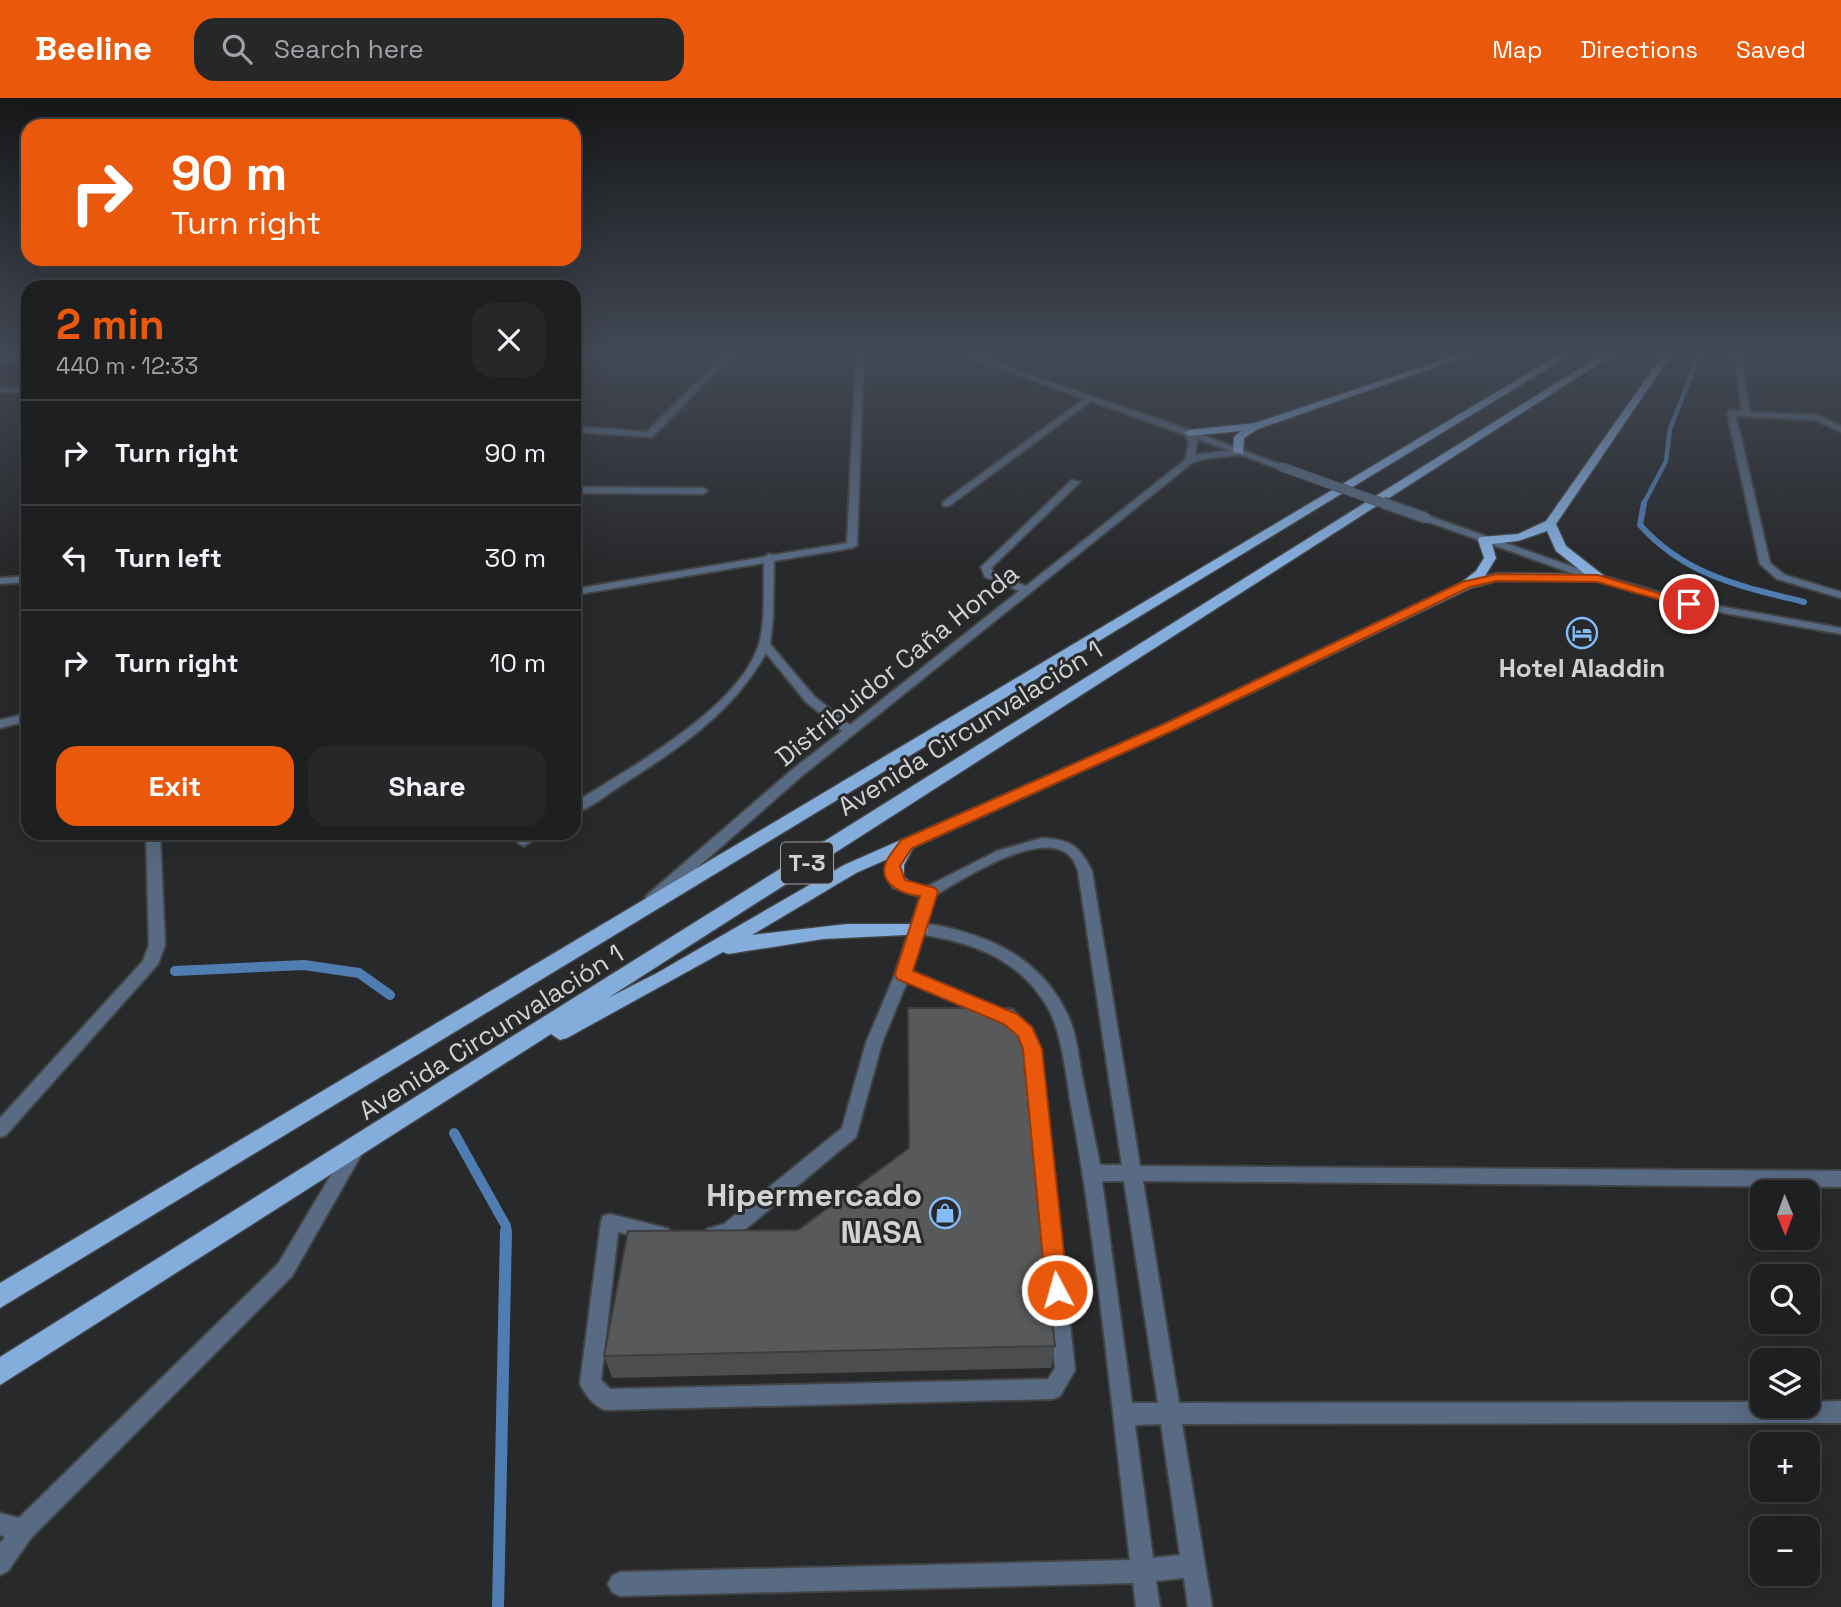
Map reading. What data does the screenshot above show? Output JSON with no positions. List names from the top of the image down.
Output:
{
  "streets": {
    "main road": ["Avenida Circunvalación 1", "T-3"],
    "street": ["Distribuidor Caña Honda"]
  },
  "crossings": [
    ["Distribuidor Caña Honda", "Avenida Circunvalación 1"]
  ],
  "places": {
    "hotel": ["Hotel Aladdin"],
    "shop": ["Hipermercado NASA"]
  },
  "north": "bottom",
  "page": {
    "header": "Beeline",
    "search": "Search here",
    "nav": ["Map", "Directions", "Saved"],
    "turn": ["90 m", "Turn right"],
    "heading": ["2 min", "440 m · 12:33"],
    "list": [
      {
        "name": "Turn right",
        "value": "90 m"
      },
      {
        "name": "Turn left",
        "value": "30 m"
      },
      {
        "name": "Turn right",
        "value": "10 m"
      }
    ],
    "buttons": ["Exit", "Share"],
    "map_buttons": ["+", "−"]
  }
}
